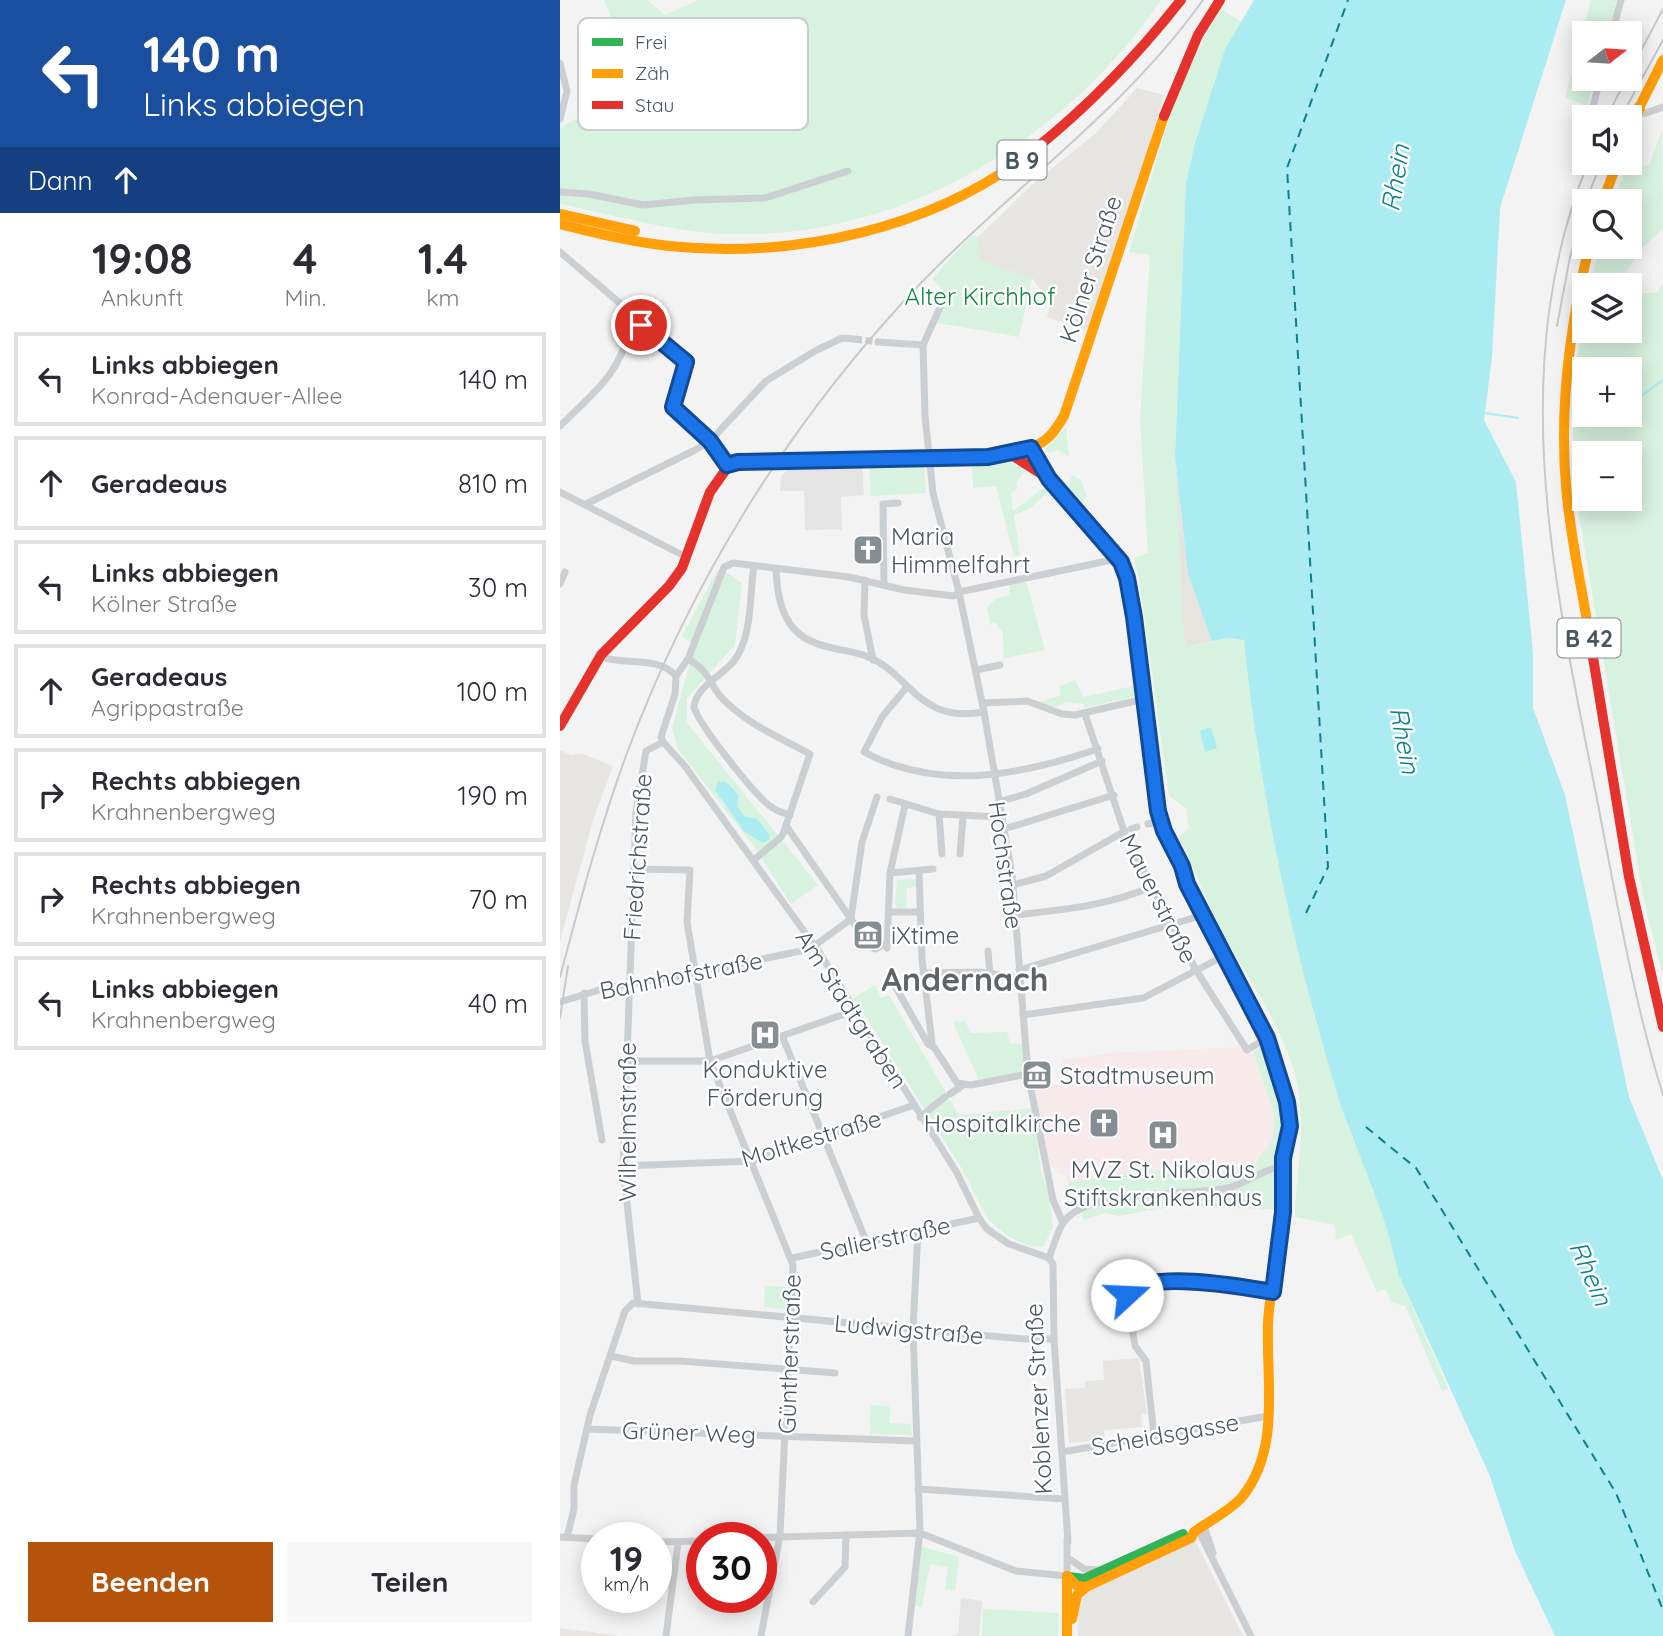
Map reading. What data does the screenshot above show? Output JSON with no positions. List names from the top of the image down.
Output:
{
  "streets": {
    "main road": [
      "B 9",
      "Kölner Straße",
      "B 42",
      "Koblenzer Straße"
    ],
    "street": [
      "Friedrichstraße",
      "Hochstraße",
      "Mauerstraße",
      "Bahnhofstraße",
      "Am Stadtgraben",
      "Wilhelmstraße",
      "Moltkestraße",
      "Salierstraße",
      "Ludwigstraße",
      "Güntherstraße",
      "Grüner Weg",
      "Scheidsgasse"
    ]
  },
  "crossings": [
    ["Kölner Straße", "Hochstraße"],
    ["Friedrichstraße", "Bahnhofstraße"],
    ["Friedrichstraße", "Am Stadtgraben"],
    ["Friedrichstraße", "Wilhelmstraße"],
    ["Friedrichstraße", "Güntherstraße"],
    ["Bahnhofstraße", "Am Stadtgraben"],
    ["Bahnhofstraße", "Wilhelmstraße"],
    ["Bahnhofstraße", "Güntherstraße"],
    ["Am Stadtgraben", "Moltkestraße"],
    ["Am Stadtgraben", "Salierstraße"],
    ["Am Stadtgraben", "Koblenzer Straße"],
    ["Wilhelmstraße", "Moltkestraße"],
    ["Wilhelmstraße", "Ludwigstraße"],
    ["Moltkestraße", "Güntherstraße"],
    ["Salierstraße", "Güntherstraße"],
    ["Ludwigstraße", "Güntherstraße"],
    ["Ludwigstraße", "Koblenzer Straße"],
    ["Güntherstraße", "Grüner Weg"],
    ["Koblenzer Straße", "Scheidsgasse"]
  ],
  "districts": ["Andernach"],
  "water": ["Rhein"],
  "parks": ["Alter Kirchhof"],
  "places": {
    "church": ["Maria Himmelfahrt", "Hospitalkirche"],
    "museum": ["iXtime", "Stadtmuseum"],
    "hospital": ["Konduktive Förderung", "MVZ St. Nikolaus Stiftskrankenhaus"]
  },
  "legend": ["Frei", "Zäh", "Stau"],
  "north": "right",
  "page": {
    "turn": ["140 m", "Links abbiegen"],
    "map_buttons": ["+", "−"],
    "then": "Dann",
    "eta": [
      "19:08",
      "Ankunft",
      "4",
      "Min.",
      "1.4",
      "km"
    ],
    "list": [
      {
        "name": "Links abbiegen",
        "note": "Konrad-Adenauer-Allee",
        "value": "140 m"
      },
      {
        "name": "Geradeaus",
        "value": "810 m"
      },
      {
        "name": "Links abbiegen",
        "note": "Kölner Straße",
        "value": "30 m"
      },
      {
        "name": "Geradeaus",
        "note": "Agrippastraße",
        "value": "100 m"
      },
      {
        "name": "Rechts abbiegen",
        "note": "Krahnenbergweg",
        "value": "190 m"
      },
      {
        "name": "Rechts abbiegen",
        "note": "Krahnenbergweg",
        "value": "70 m"
      },
      {
        "name": "Links abbiegen",
        "note": "Krahnenbergweg",
        "value": "40 m"
      }
    ],
    "speed": "19 km/h",
    "limit": "30",
    "buttons": ["Beenden", "Teilen"]
  }
}
